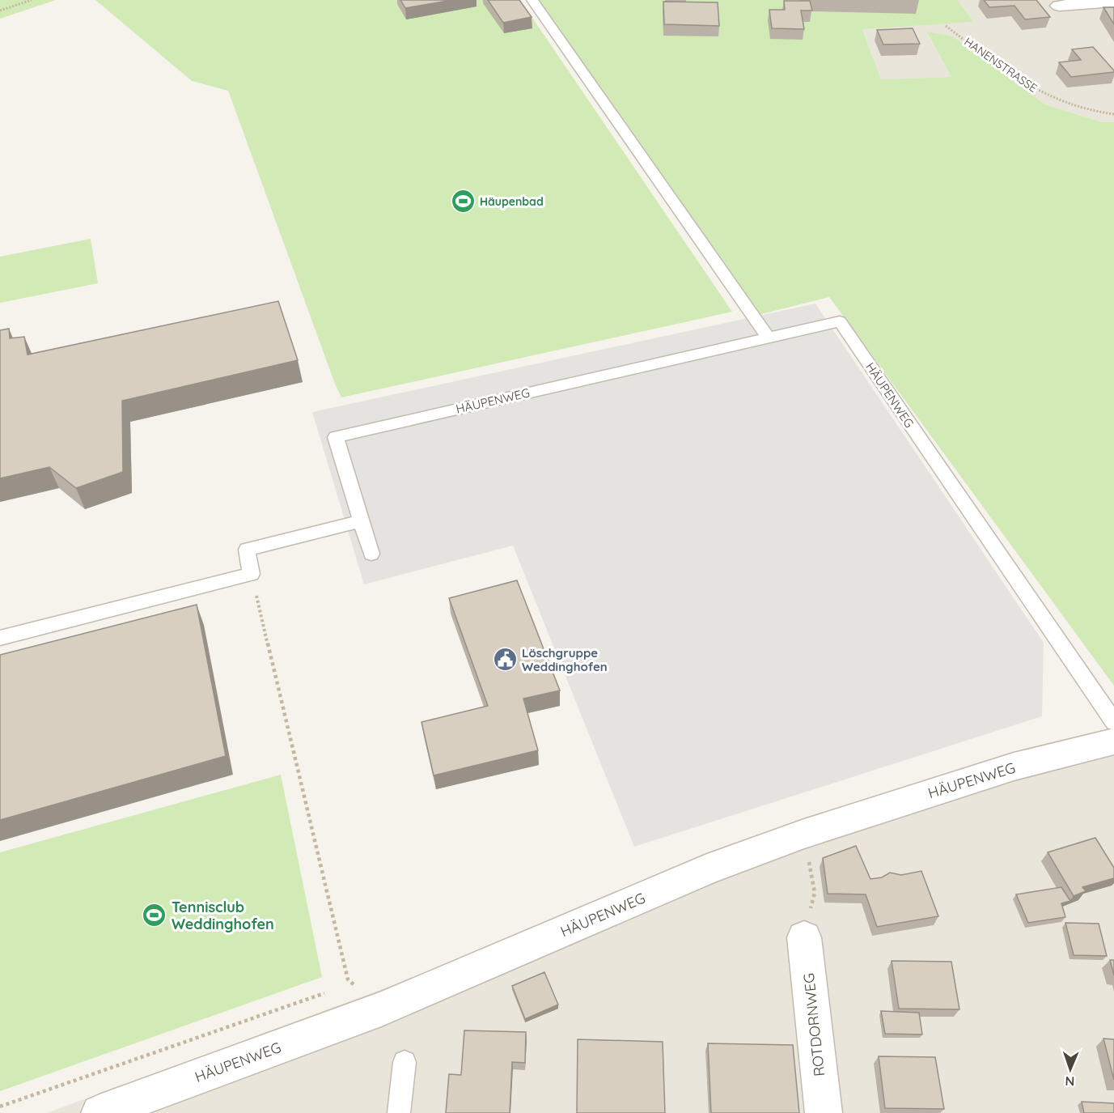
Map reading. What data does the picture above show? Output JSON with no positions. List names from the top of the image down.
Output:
{
  "streets": {
    "street": ["HÄUPENWEG", "ROTDORNWEG"],
    "path": ["HANENSTRASSE"]
  },
  "places": {
    "sports": ["Häupenbad", "Tennisclub Weddinghofen"],
    "public building": ["Löschgruppe Weddinghofen"]
  },
  "north": "bottom"
}
